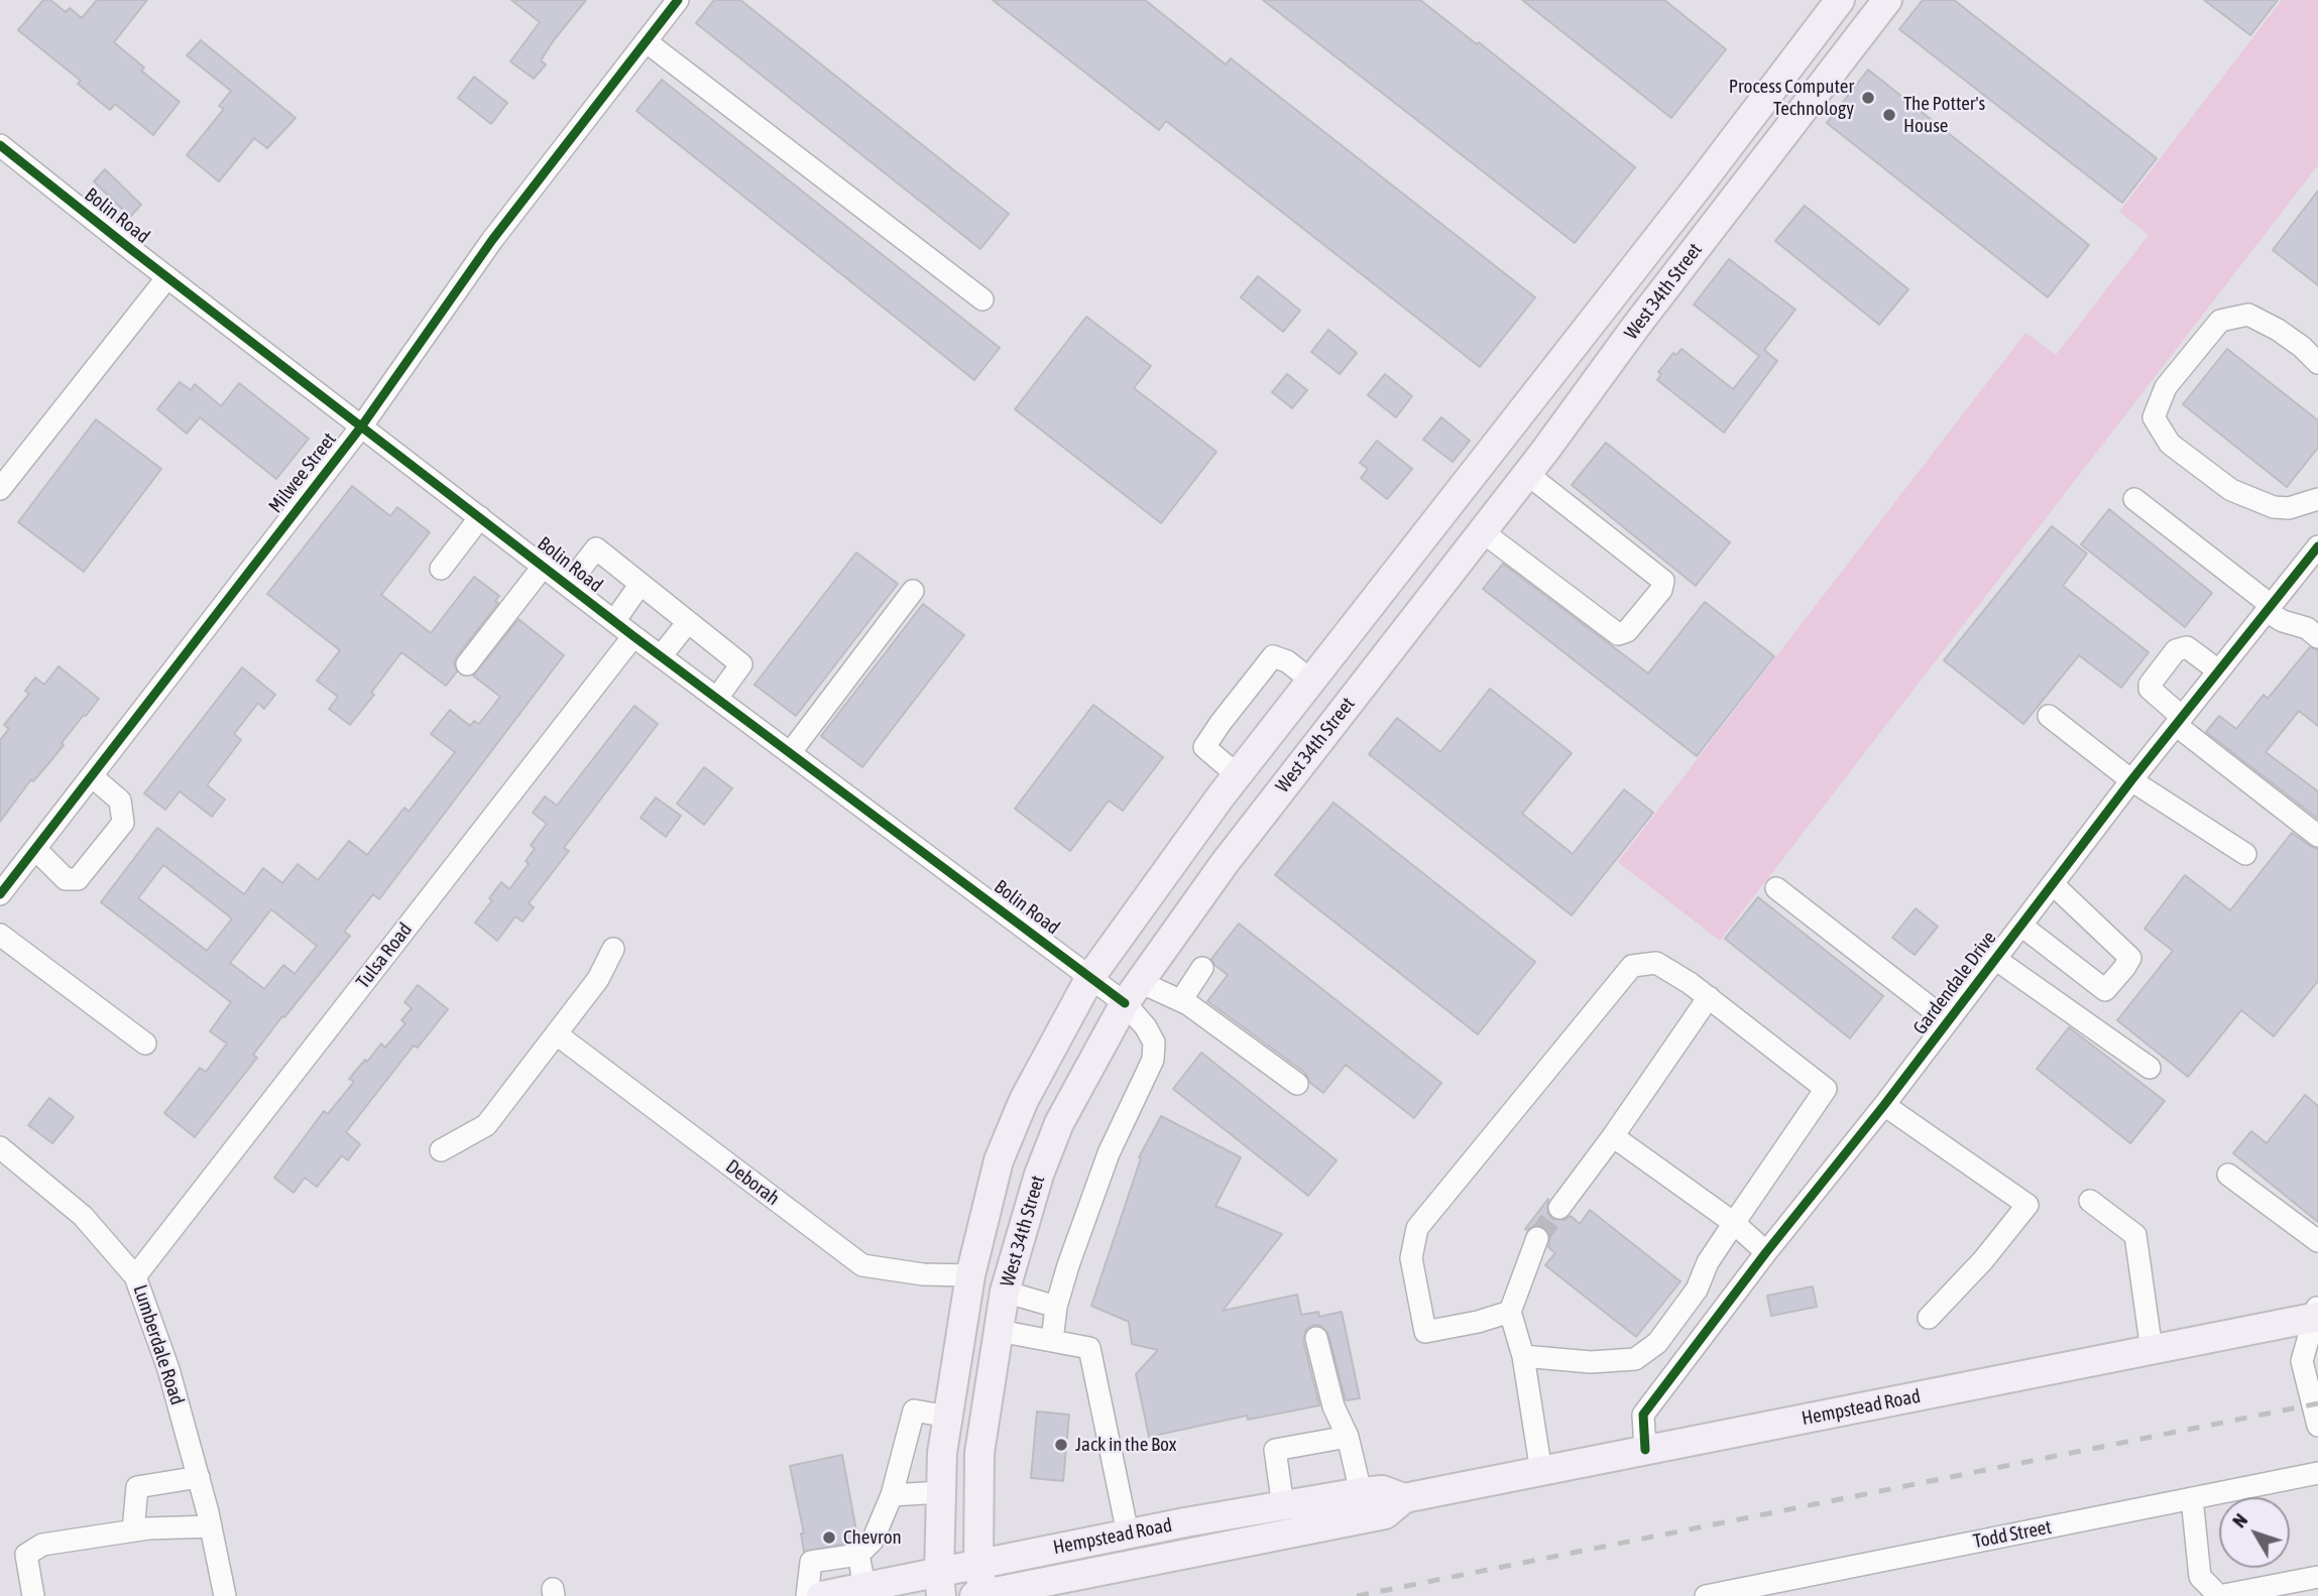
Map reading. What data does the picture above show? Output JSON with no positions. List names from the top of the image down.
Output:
{
  "streets": {
    "main road": ["West 34th Street", "Hempstead Road"],
    "street": [
      "Bolin Road",
      "Milwee Street",
      "Tulsa Road",
      "Gardendale Drive",
      "Deborah",
      "Lumberdale Road",
      "Todd Street"
    ]
  },
  "crossings": [
    ["Bolin Road", "West 34th Street"],
    ["Bolin Road", "Milwee Street"],
    ["Bolin Road", "Tulsa Road"],
    ["West 34th Street", "Deborah"],
    ["West 34th Street", "Hempstead Road"],
    ["Tulsa Road", "Lumberdale Road"],
    ["Gardendale Drive", "Hempstead Road"]
  ],
  "places": [
    "Process Computer Technology",
    "The Potter's House",
    "Jack in the Box",
    "Chevron"
  ],
  "north": "top left"
}
